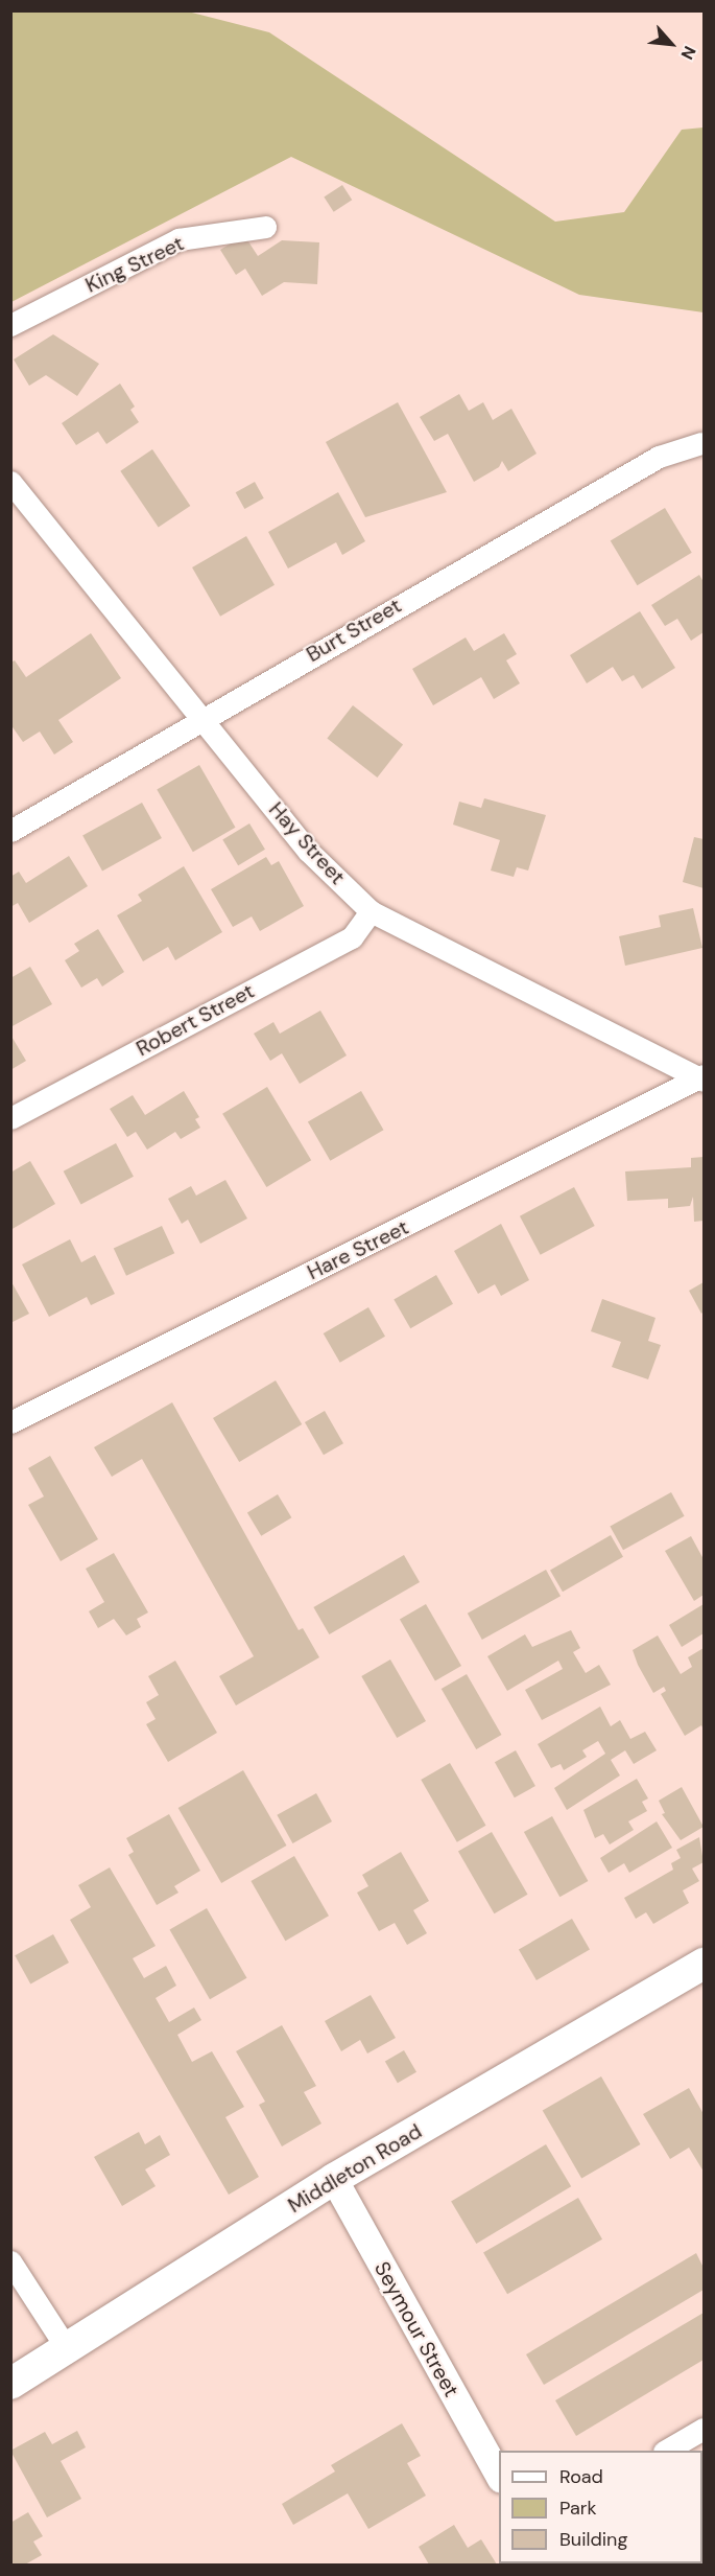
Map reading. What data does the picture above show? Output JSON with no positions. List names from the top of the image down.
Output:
{
  "streets": {
    "main road": ["Middleton Road"],
    "street": [
      "King Street",
      "Burt Street",
      "Hay Street",
      "Robert Street",
      "Hare Street",
      "Seymour Street"
    ]
  },
  "crossings": [
    ["Burt Street", "Hay Street"],
    ["Hay Street", "Robert Street"],
    ["Hay Street", "Hare Street"],
    ["Middleton Road", "Seymour Street"]
  ],
  "legend": ["Road", "Park", "Building"],
  "north": "bottom right"
}
